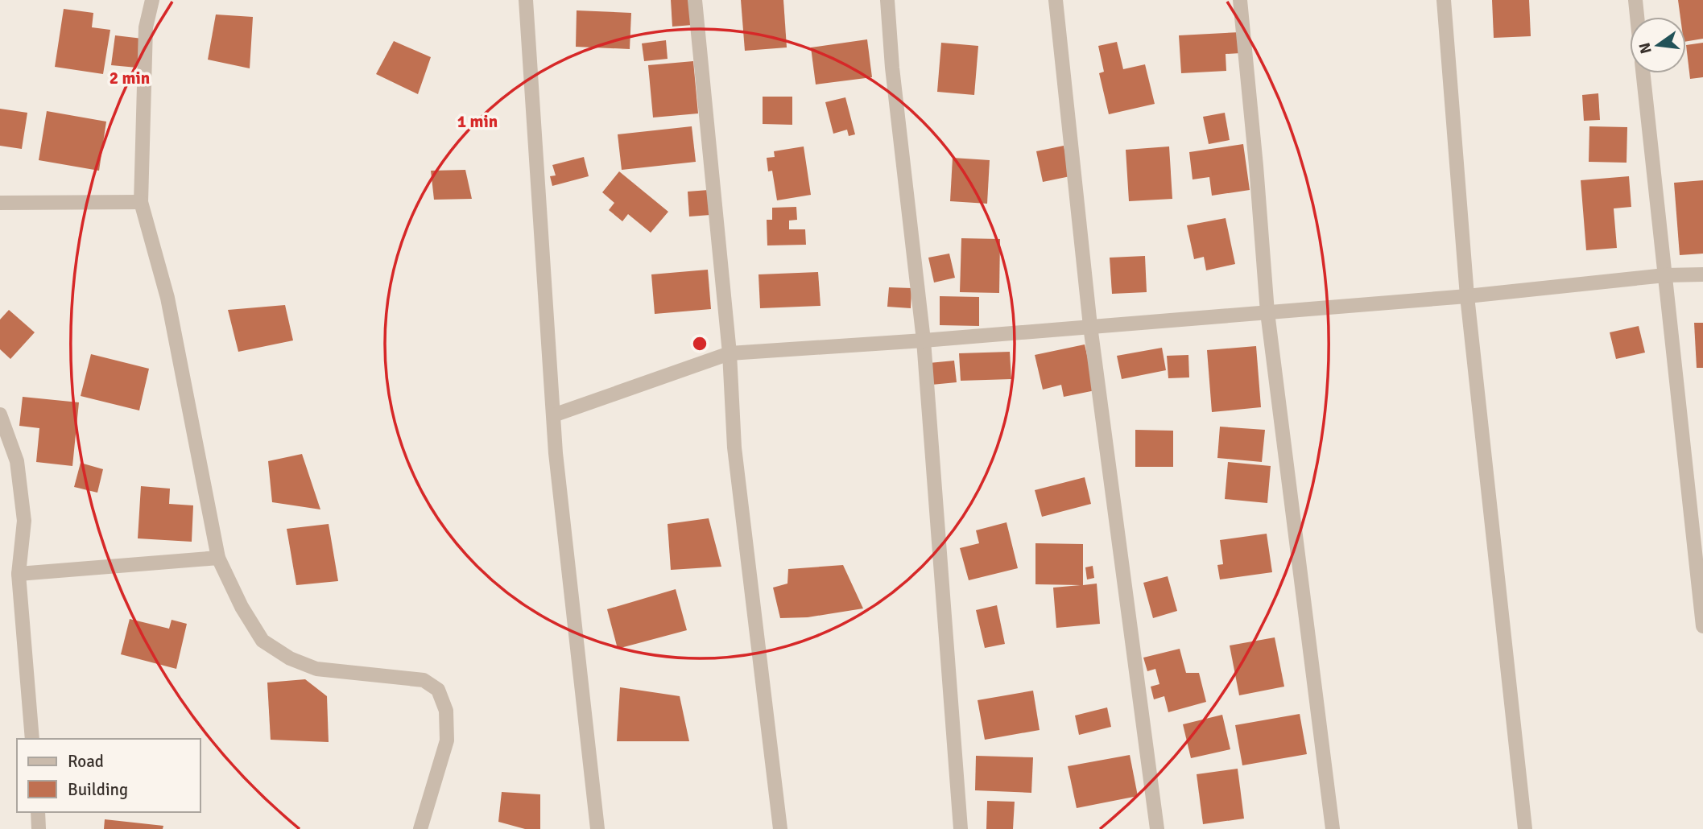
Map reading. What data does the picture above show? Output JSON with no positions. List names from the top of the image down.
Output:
{
  "legend": ["Road", "Building"],
  "north": "left",
  "rings": ["2 min", "1 min"]
}
